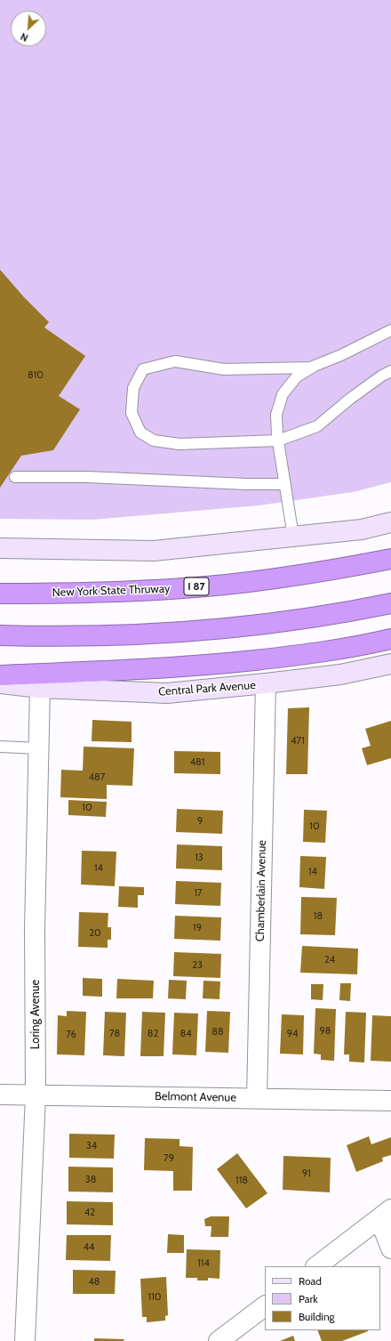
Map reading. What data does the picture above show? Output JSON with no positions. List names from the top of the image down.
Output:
{
  "streets": {
    "highway": ["I 87", "New York State Thruway"],
    "main road": ["Central Park Avenue"],
    "street": ["Chamberlain Avenue", "Loring Avenue", "Belmont Avenue"]
  },
  "crossings": [
    ["Central Park Avenue", "Chamberlain Avenue"],
    ["Central Park Avenue", "Loring Avenue"],
    ["Chamberlain Avenue", "Belmont Avenue"],
    ["Loring Avenue", "Belmont Avenue"]
  ],
  "house_numbers": [
    "810",
    "471",
    "481",
    "487",
    "10",
    "9",
    "10",
    "13",
    "14",
    "14",
    "17",
    "18",
    "19",
    "20",
    "24",
    "23",
    "98",
    "88",
    "78",
    "82",
    "84",
    "94",
    "76",
    "34",
    "79",
    "91",
    "38",
    "118",
    "42",
    "44",
    "114",
    "48",
    "110"
  ],
  "legend": ["Road", "Park", "Building"],
  "north": "bottom left"
}
